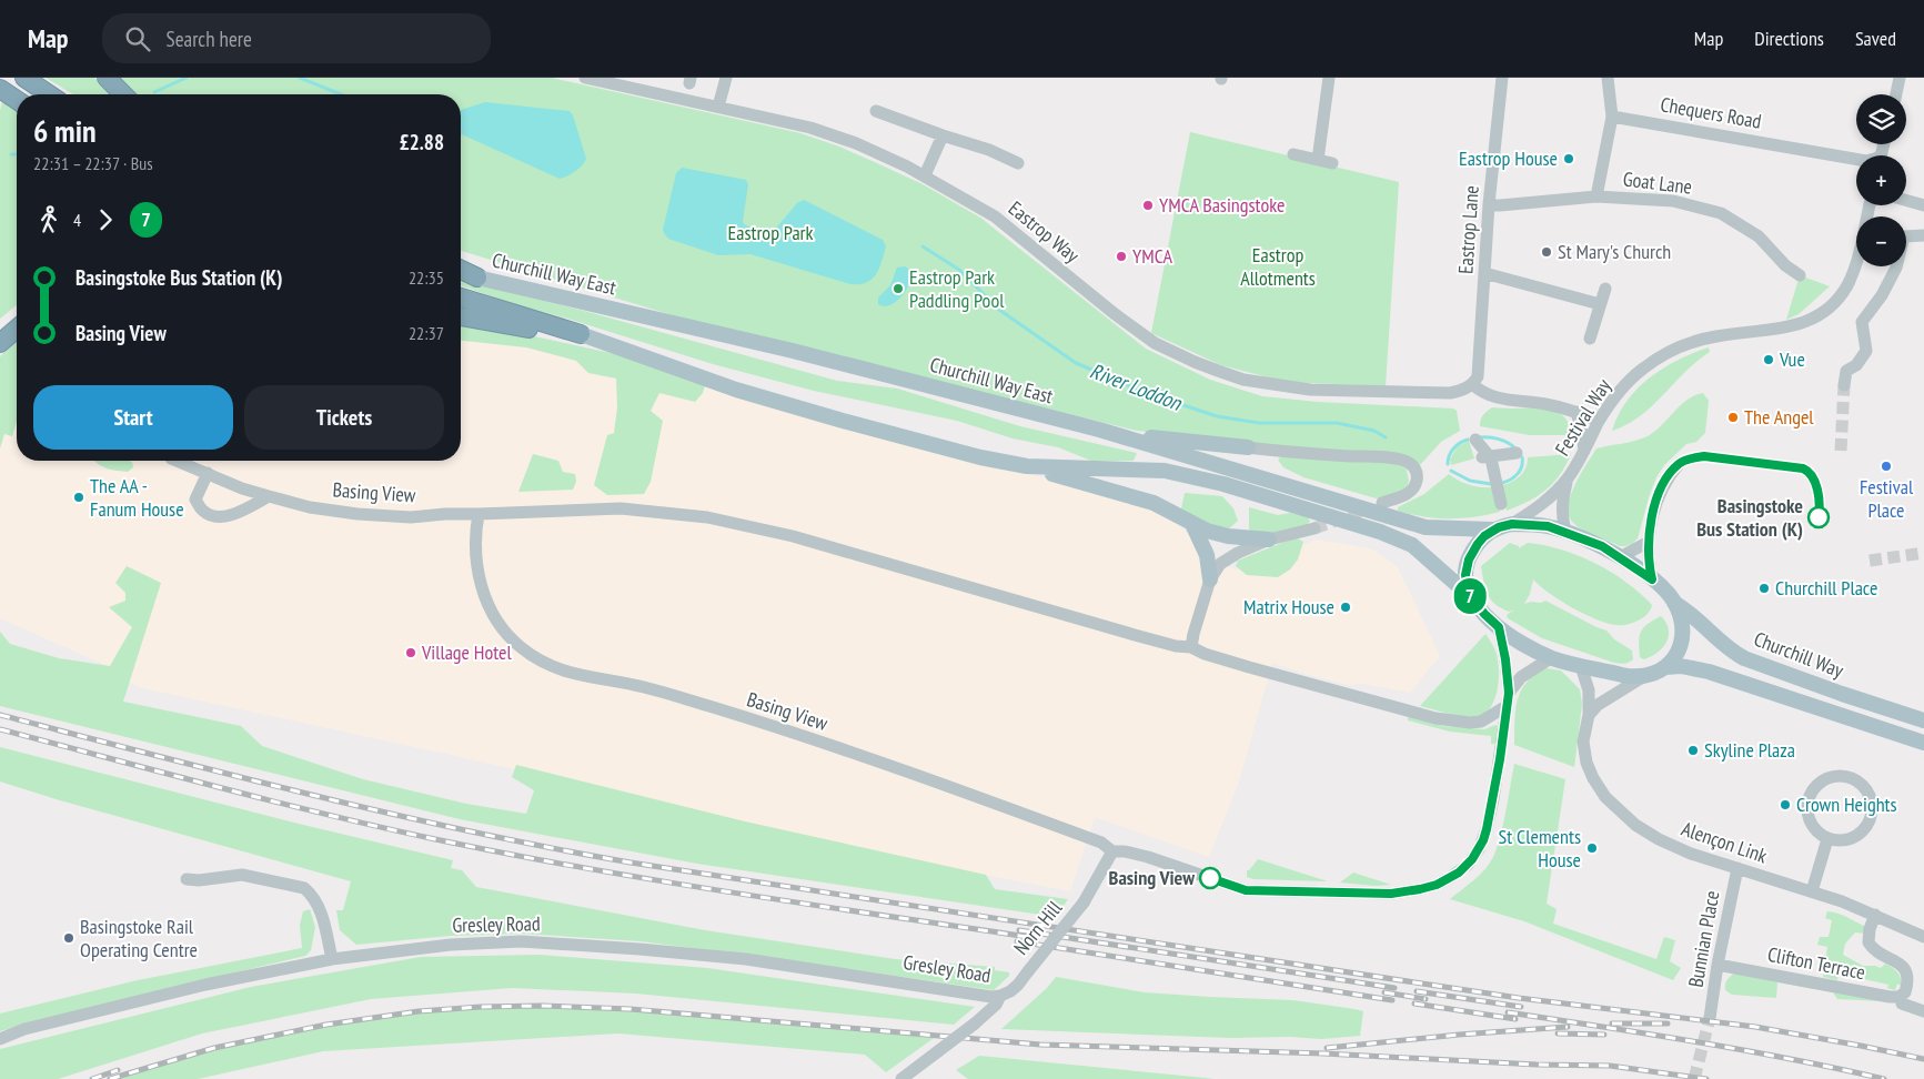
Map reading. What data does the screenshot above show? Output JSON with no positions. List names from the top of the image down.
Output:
{
  "streets": {
    "main road": ["Churchill Way East", "Churchill Way"],
    "street": [
      "Chequers Road",
      "Goat Lane",
      "Eastrop Lane",
      "Eastrop Way",
      "Festival Way",
      "Basing View",
      "Alençon Link",
      "Gresley Road",
      "Norn Hill",
      "Bunnian Place",
      "Clifton Terrace"
    ]
  },
  "crossings": [
    ["Goat Lane", "Eastrop Lane"],
    ["Eastrop Lane", "Eastrop Way"],
    ["Churchill Way East", "Festival Way"],
    ["Churchill Way East", "Churchill Way"],
    ["Basing View", "Norn Hill"],
    ["Alençon Link", "Bunnian Place"],
    ["Gresley Road", "Norn Hill"],
    ["Bunnian Place", "Clifton Terrace"]
  ],
  "water": ["River Loddon"],
  "parks": ["Eastrop Park", "Eastrop Allotments"],
  "places": [
    "Eastrop House",
    "YMCA Basingstoke",
    "St Mary's Church",
    "YMCA",
    "Eastrop Park Paddling Pool",
    "Vue",
    "The Angel",
    "Festival Place",
    "The AA - Fanum House",
    "Basingstoke Bus Station (K)",
    "Churchill Place",
    "Matrix House",
    "Village Hotel",
    "Skyline Plaza",
    "Crown Heights",
    "St Clements House",
    "Basing View",
    "Basingstoke Rail Operating Centre"
  ],
  "lines": ["bus line 7"],
  "page": {
    "header": "Map",
    "search": "Search here",
    "nav": ["Map", "Directions", "Saved"],
    "on_map": "7",
    "map_buttons": ["+", "−"],
    "heading": ["6 min", "22:31 – 22:37 · Bus", "£2.88"],
    "legs": ["4", "7"],
    "list": [
      {
        "name": "Basingstoke Bus Station (K)",
        "value": "22:35"
      },
      {
        "name": "Basing View",
        "value": "22:37"
      }
    ],
    "buttons": ["Start", "Tickets"]
  }
}
